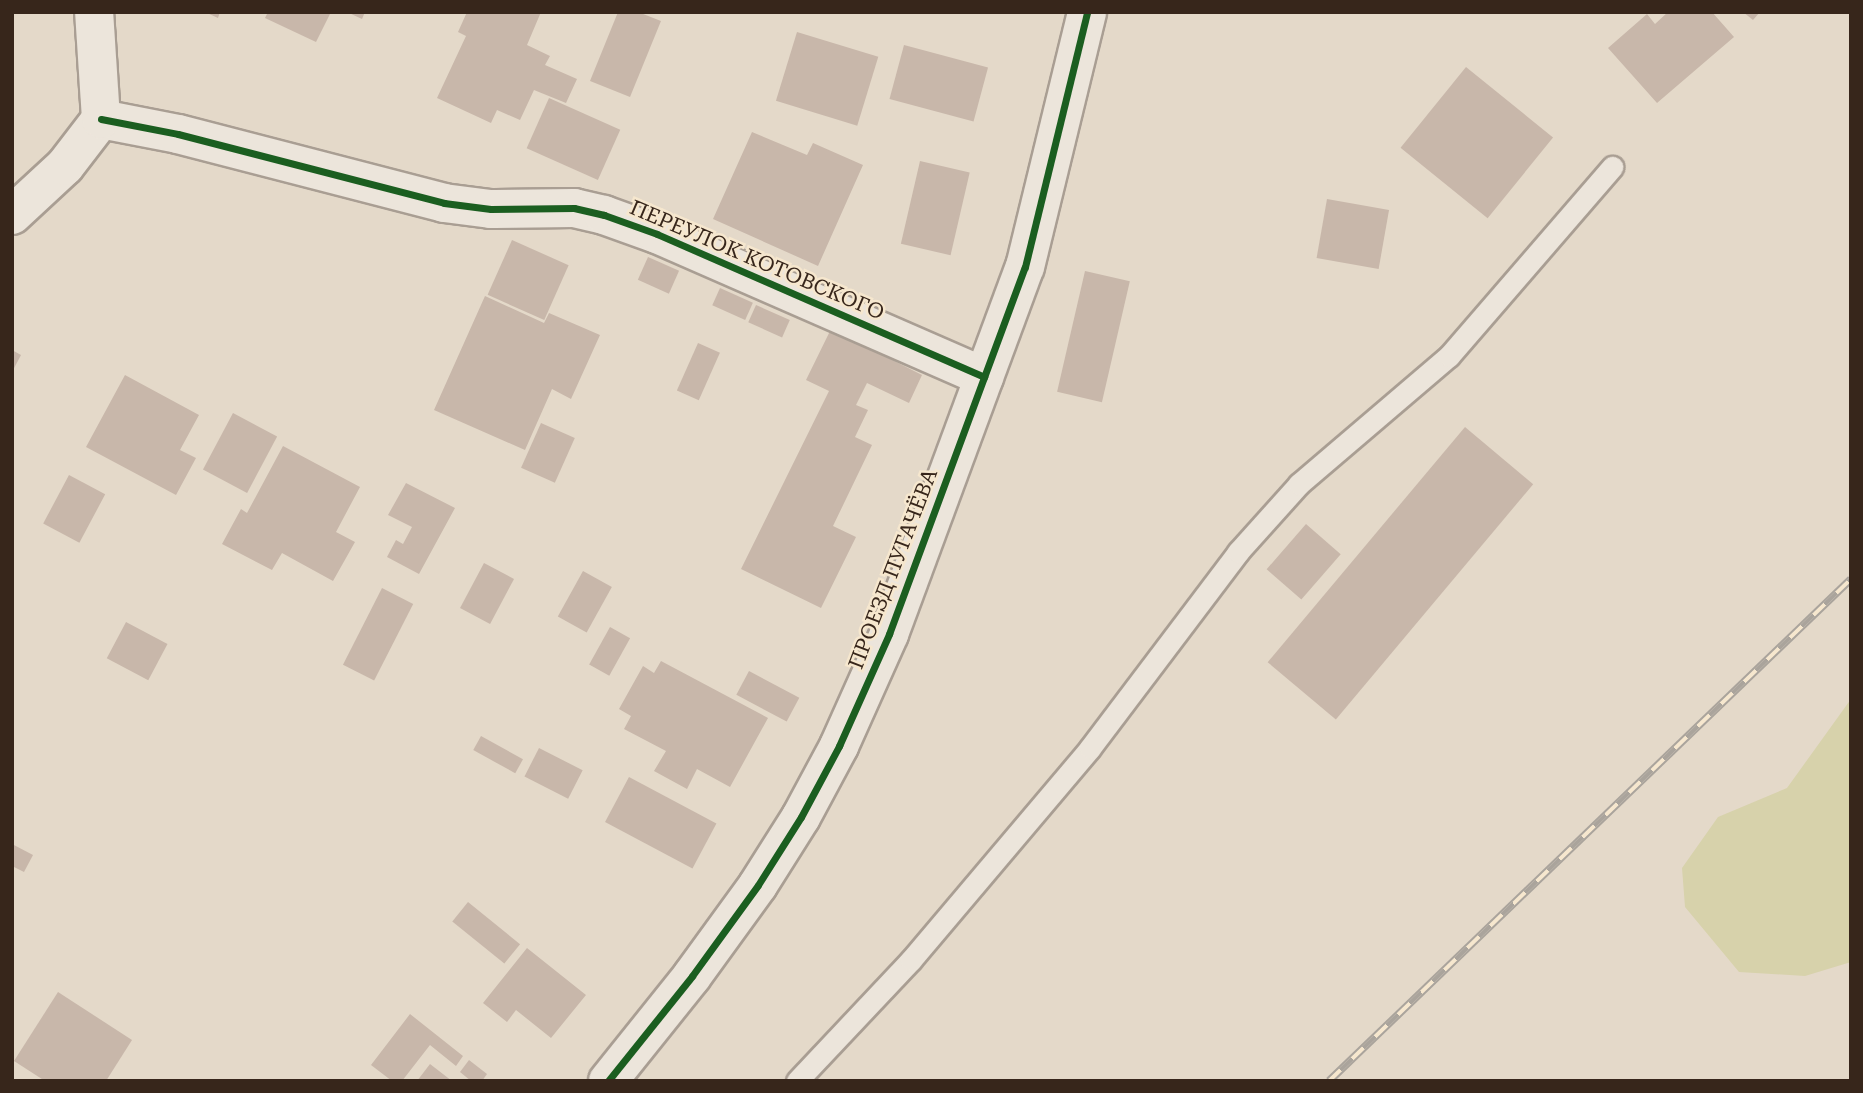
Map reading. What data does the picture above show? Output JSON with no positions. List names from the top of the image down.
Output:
{
  "streets": {
    "street": ["ПЕРЕУЛОК КОТОВСКОГО", "ПРОЕЗД ПУГАЧЁВА"]
  },
  "crossings": [
    ["ПЕРЕУЛОК КОТОВСКОГО", "ПРОЕЗД ПУГАЧЁВА"]
  ]
}
